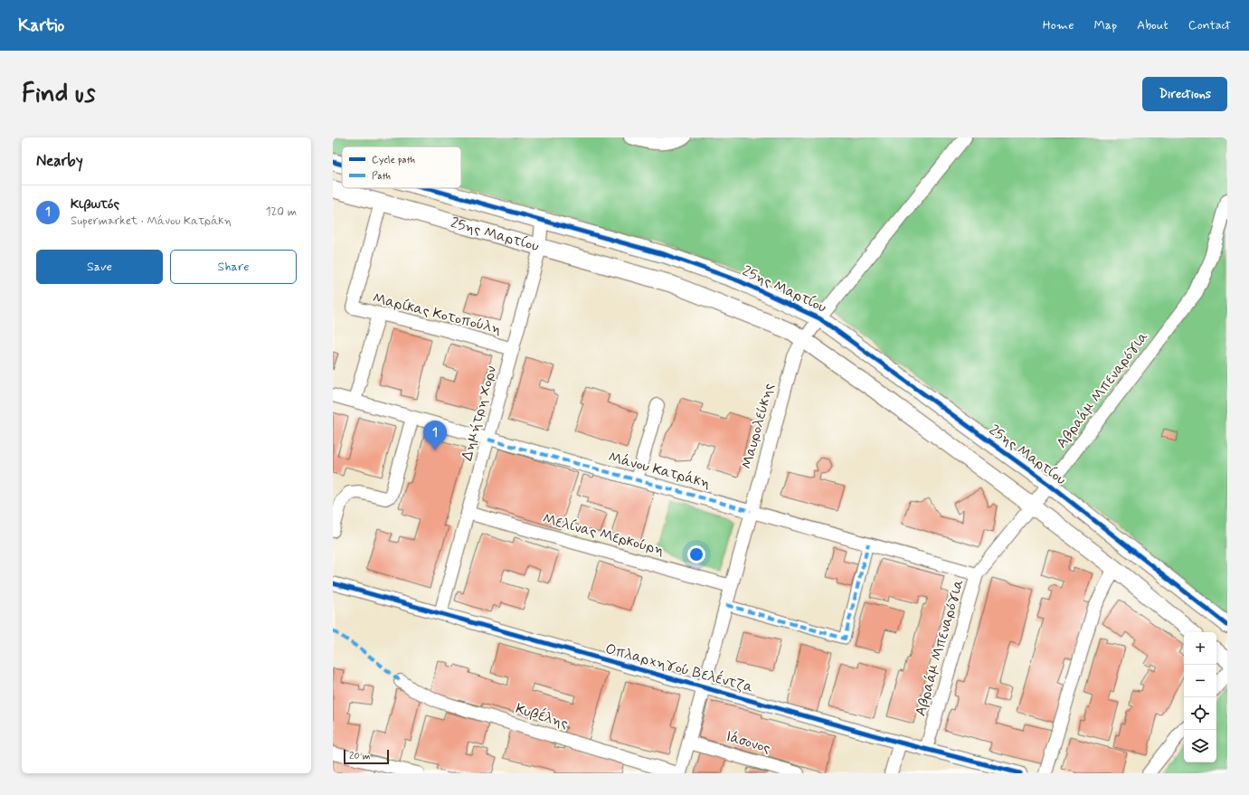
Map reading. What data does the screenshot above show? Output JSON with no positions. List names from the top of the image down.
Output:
{
  "streets": {
    "street": [
      "25ης Μαρτίου",
      "Μαρίκας Κοτοπούλη",
      "Αβραάμ Μπεναρόγια",
      "Δημήτρη Χορν",
      "Μαυρολεύκης",
      "Μάνου Κατράκη",
      "Μελίνας Μερκούρη",
      "Οπλαρχηγού Βελέντζα",
      "Κυβέλης",
      "Ιάσoνος"
    ]
  },
  "crossings": [
    ["25ης Μαρτίου", "Μαρίκας Κοτοπούλη"],
    ["25ης Μαρτίου", "Αβραάμ Μπεναρόγια"],
    ["25ης Μαρτίου", "Δημήτρη Χορν"],
    ["25ης Μαρτίου", "Μαυρολεύκης"],
    ["Μαρίκας Κοτοπούλη", "Δημήτρη Χορν"],
    ["Αβραάμ Μπεναρόγια", "Μάνου Κατράκη"],
    ["Αβραάμ Μπεναρόγια", "Οπλαρχηγού Βελέντζα"],
    ["Δημήτρη Χορν", "Μάνου Κατράκη"],
    ["Δημήτρη Χορν", "Μελίνας Μερκούρη"],
    ["Δημήτρη Χορν", "Οπλαρχηγού Βελέντζα"],
    ["Μαυρολεύκης", "Μάνου Κατράκη"],
    ["Μαυρολεύκης", "Μελίνας Μερκούρη"],
    ["Μαυρολεύκης", "Οπλαρχηγού Βελέντζα"],
    ["Μαυρολεύκης", "Ιάσoνος"]
  ],
  "legend": ["Cycle path", "Path"],
  "scale_bar": "20 m",
  "page": {
    "header": "Kartio",
    "nav": [
      "Home",
      "Map",
      "About",
      "Contact"
    ],
    "buttons": [
      "Directions",
      ["Save", "Share"]
    ],
    "title": "Find us",
    "heading": "Nearby",
    "list": [
      {
        "mark": "1",
        "name": "Κιβωτός",
        "note": "Supermarket · Μάνου Κατράκη",
        "value": "120 m"
      }
    ],
    "pins": "1",
    "map_buttons": ["+", "−"],
    "scale": "20 m"
  }
}
